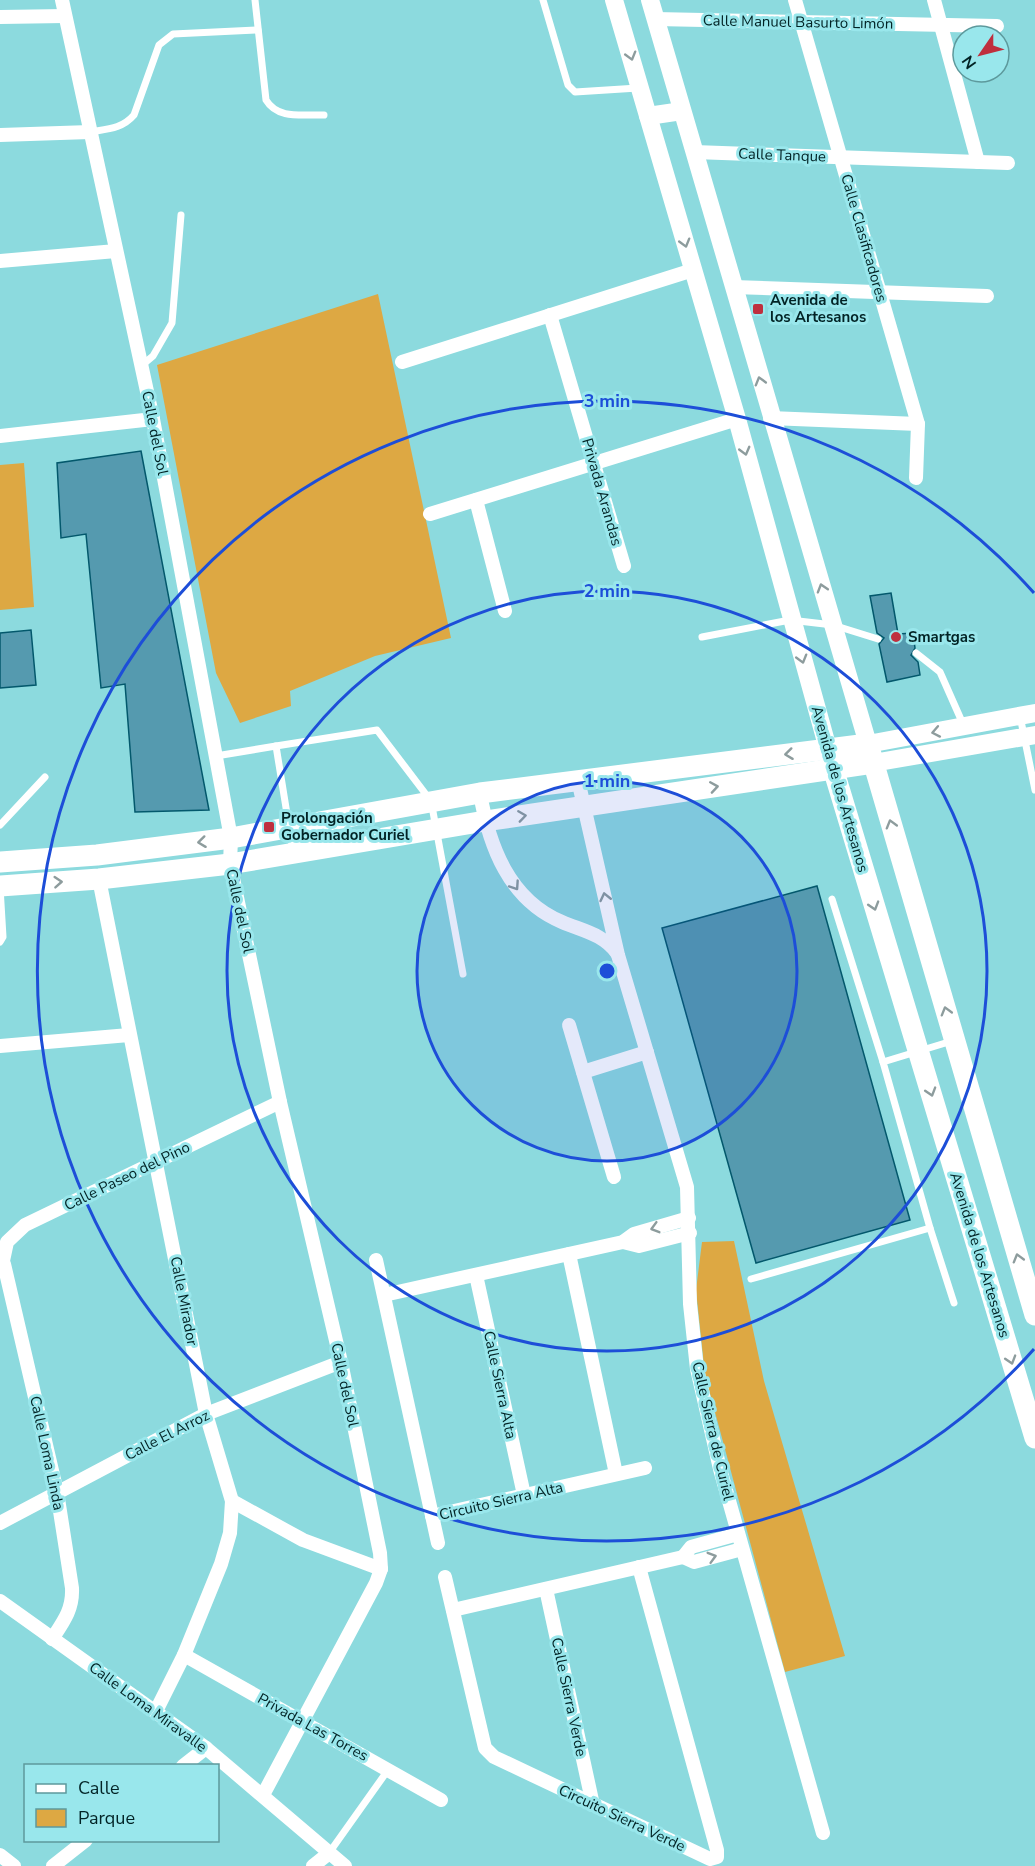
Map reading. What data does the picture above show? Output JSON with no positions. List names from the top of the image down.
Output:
{
  "streets": {
    "main road": ["Avenida de los Artesanos"],
    "street": [
      "Calle Manuel Basurto Limón",
      "Calle Tanque",
      "Calle Clasificadores",
      "Calle del Sol",
      "Privada Arandas",
      "Calle Paseo del Pino",
      "Calle Mirador",
      "Calle Sierra Alta",
      "Calle Sierra de Curiel",
      "Calle El Arroz",
      "Calle Loma Linda",
      "Circuito Sierra Alta",
      "Calle Sierra Verde",
      "Calle Loma Miravalle",
      "Privada Las Torres",
      "Circuito Sierra Verde"
    ]
  },
  "crossings": [
    ["Calle Manuel Basurto Limón", "Calle Clasificadores"],
    ["Calle Tanque", "Calle Clasificadores"],
    ["Calle del Sol", "Calle Paseo del Pino"],
    ["Calle del Sol", "Calle El Arroz"],
    ["Calle Paseo del Pino", "Calle Mirador"],
    ["Calle Paseo del Pino", "Calle Loma Linda"],
    ["Calle Mirador", "Calle El Arroz"],
    ["Calle Mirador", "Calle Loma Miravalle"],
    ["Calle Mirador", "Privada Las Torres"],
    ["Calle Sierra Alta", "Circuito Sierra Alta"],
    ["Calle El Arroz", "Calle Loma Linda"],
    ["Calle Loma Linda", "Calle Loma Miravalle"],
    ["Calle Sierra Verde", "Circuito Sierra Verde"]
  ],
  "places": {
    "transit": ["Avenida de los Artesanos", "Prolongación Gobernador Curiel"],
    "other": ["Smartgas"]
  },
  "legend": ["Calle", "Parque"],
  "north": "bottom left",
  "rings": ["3 min", "2 min", "1 min"]
}
